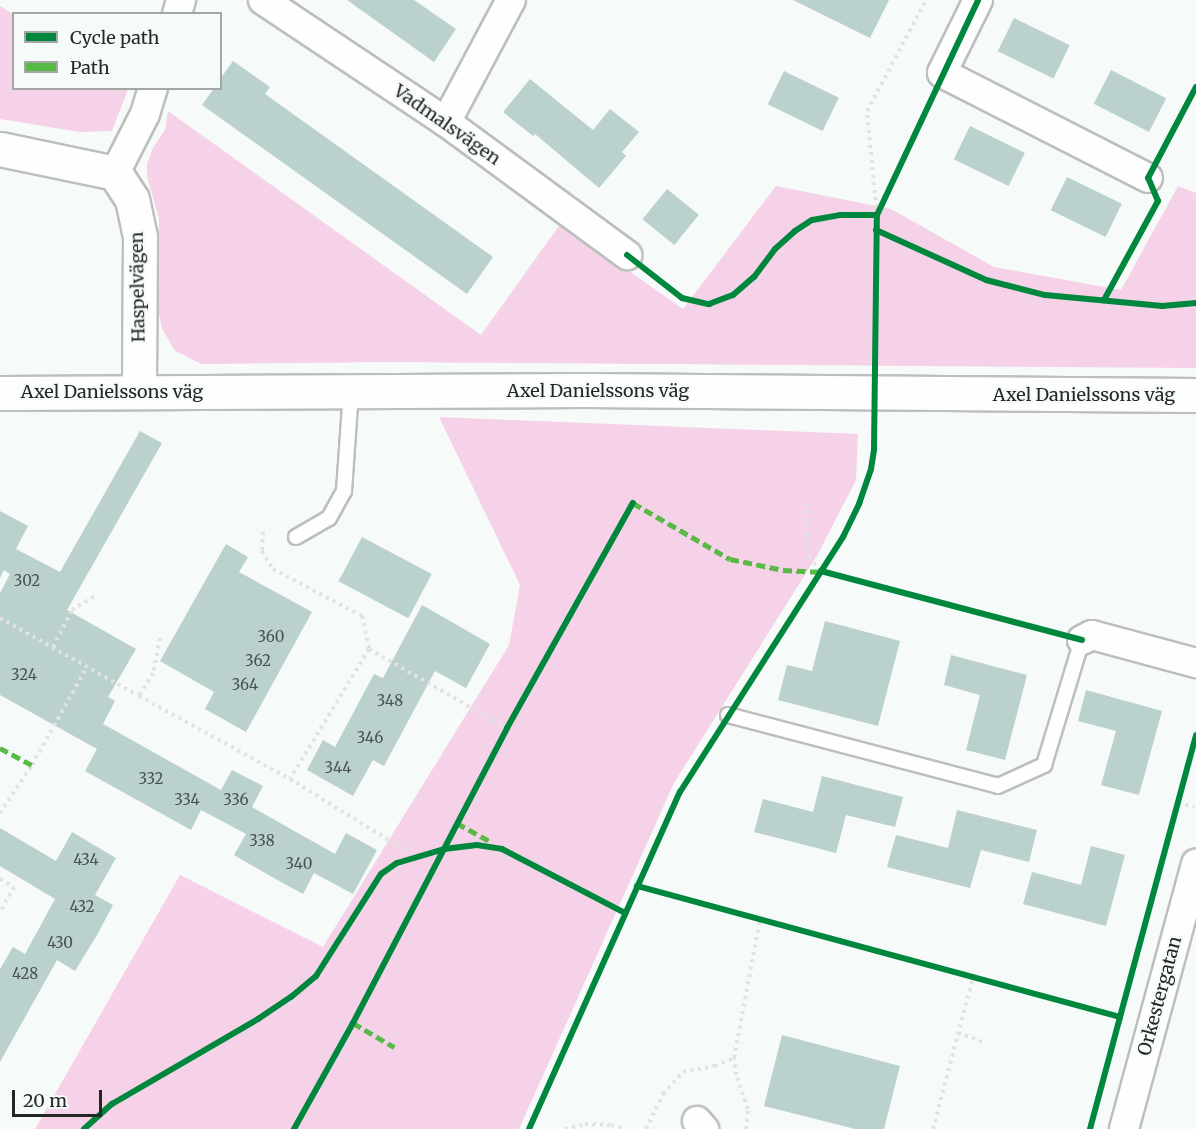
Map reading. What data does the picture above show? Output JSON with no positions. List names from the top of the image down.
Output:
{
  "streets": {
    "street": [
      "Vadmalsvägen",
      "Haspelvägen",
      "Axel Danielssons väg",
      "Orkestergatan"
    ]
  },
  "crossings": [
    ["Haspelvägen", "Axel Danielssons väg"]
  ],
  "house_numbers": [
    "302",
    "360",
    "362",
    "324",
    "364",
    "348",
    "346",
    "344",
    "332",
    "334",
    "336",
    "338",
    "434",
    "340",
    "432",
    "430",
    "428"
  ],
  "legend": ["Cycle path", "Path"],
  "scale_bar": "20 m"
}
